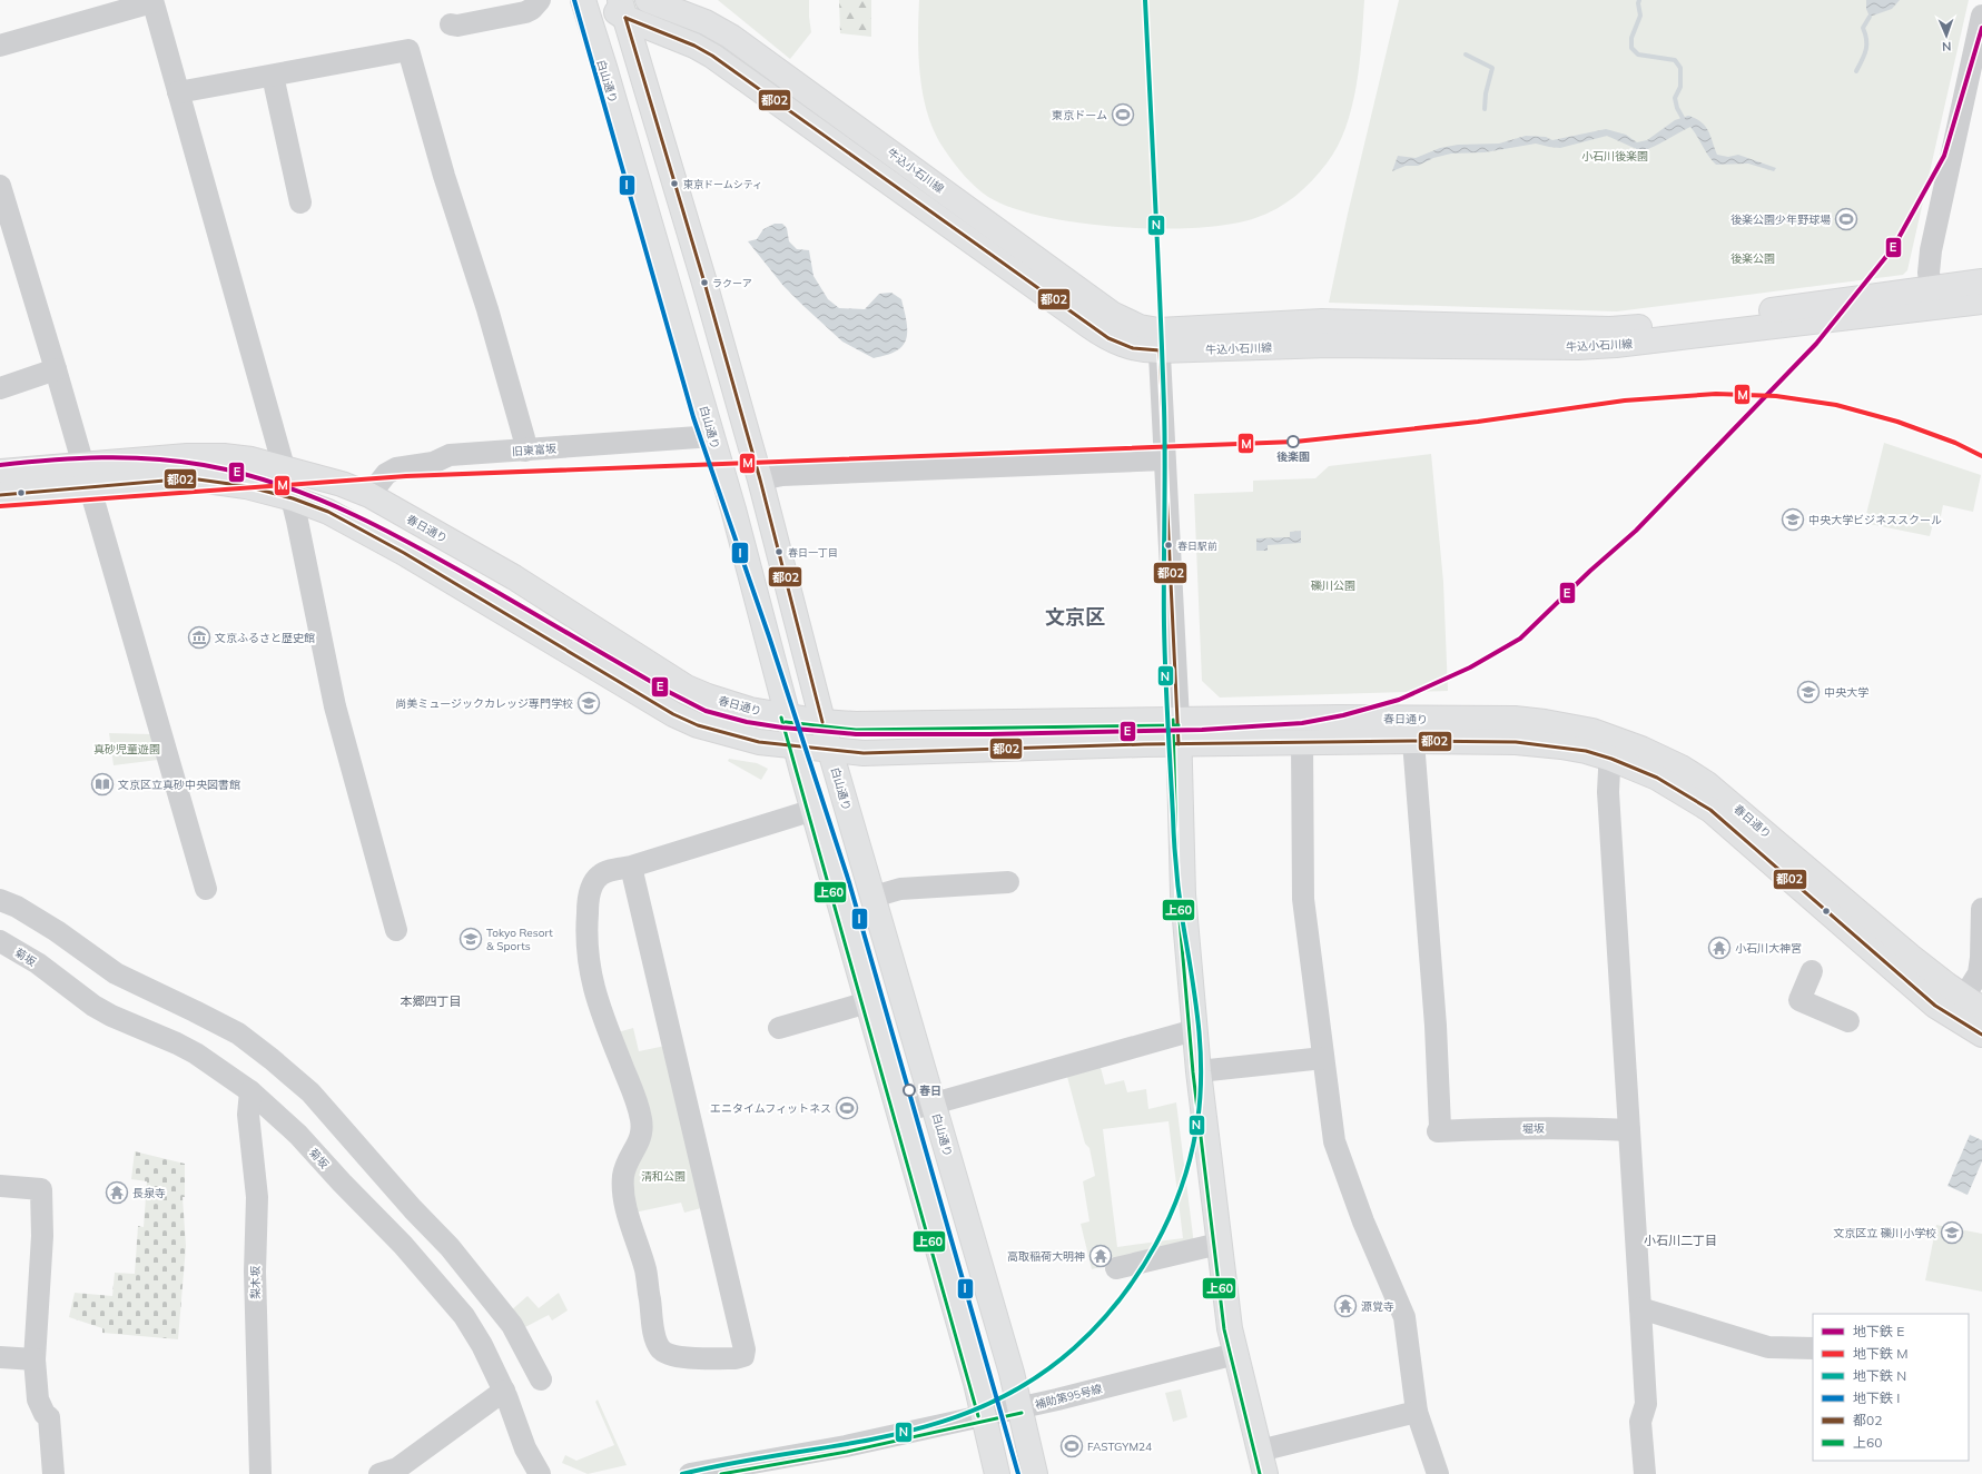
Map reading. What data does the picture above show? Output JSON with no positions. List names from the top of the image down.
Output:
{
  "streets": {
    "main road": ["白山通り", "牛込小石川線", "春日通り"],
    "street": [
      "旧東富坂",
      "菊坂",
      "堀坂",
      "梨木坂",
      "補助第95号線"
    ]
  },
  "crossings": [
    ["白山通り", "牛込小石川線"],
    ["白山通り", "旧東富坂"],
    ["白山通り", "春日通り"],
    ["白山通り", "補助第95号線"],
    ["旧東富坂", "春日通り"],
    ["春日通り", "堀坂"],
    ["菊坂", "梨木坂"]
  ],
  "districts": ["文京区", "本郷四丁目", "小石川二丁目"],
  "parks": [
    "小石川後楽園",
    "後楽公園",
    "礫川公園",
    "真砂児童遊園",
    "清和公園"
  ],
  "places": {
    "sports": [
      "東京ドーム",
      "後楽公園少年野球場",
      "エニタイムフィットネス",
      "FASTGYM24"
    ],
    "other": [
      "東京ドームシティ",
      "ラクーア",
      "後楽園",
      "春日駅前",
      "春日一丁目",
      "春日"
    ],
    "school or university": [
      "中央大学ビジネススクール",
      "中央大学",
      "尚美ミュージックカレッジ専門学校",
      "Tokyo Resort & Sports",
      "文京区立 礫川小学校"
    ],
    "museum": ["文京ふるさと歴史館"],
    "library": ["文京区立真砂中央図書館"],
    "temple": [
      "小石川大神宮",
      "長泉寺",
      "高取稲荷大明神",
      "源覚寺"
    ]
  },
  "lines": [
    "metro line N",
    "metro line I",
    "transit line 都02",
    "metro line E",
    "metro line M",
    "transit line 上60"
  ],
  "legend": [
    "地下鉄 E",
    "地下鉄 M",
    "地下鉄 N",
    "地下鉄 I",
    "都02",
    "上60"
  ],
  "north": "bottom"
}
